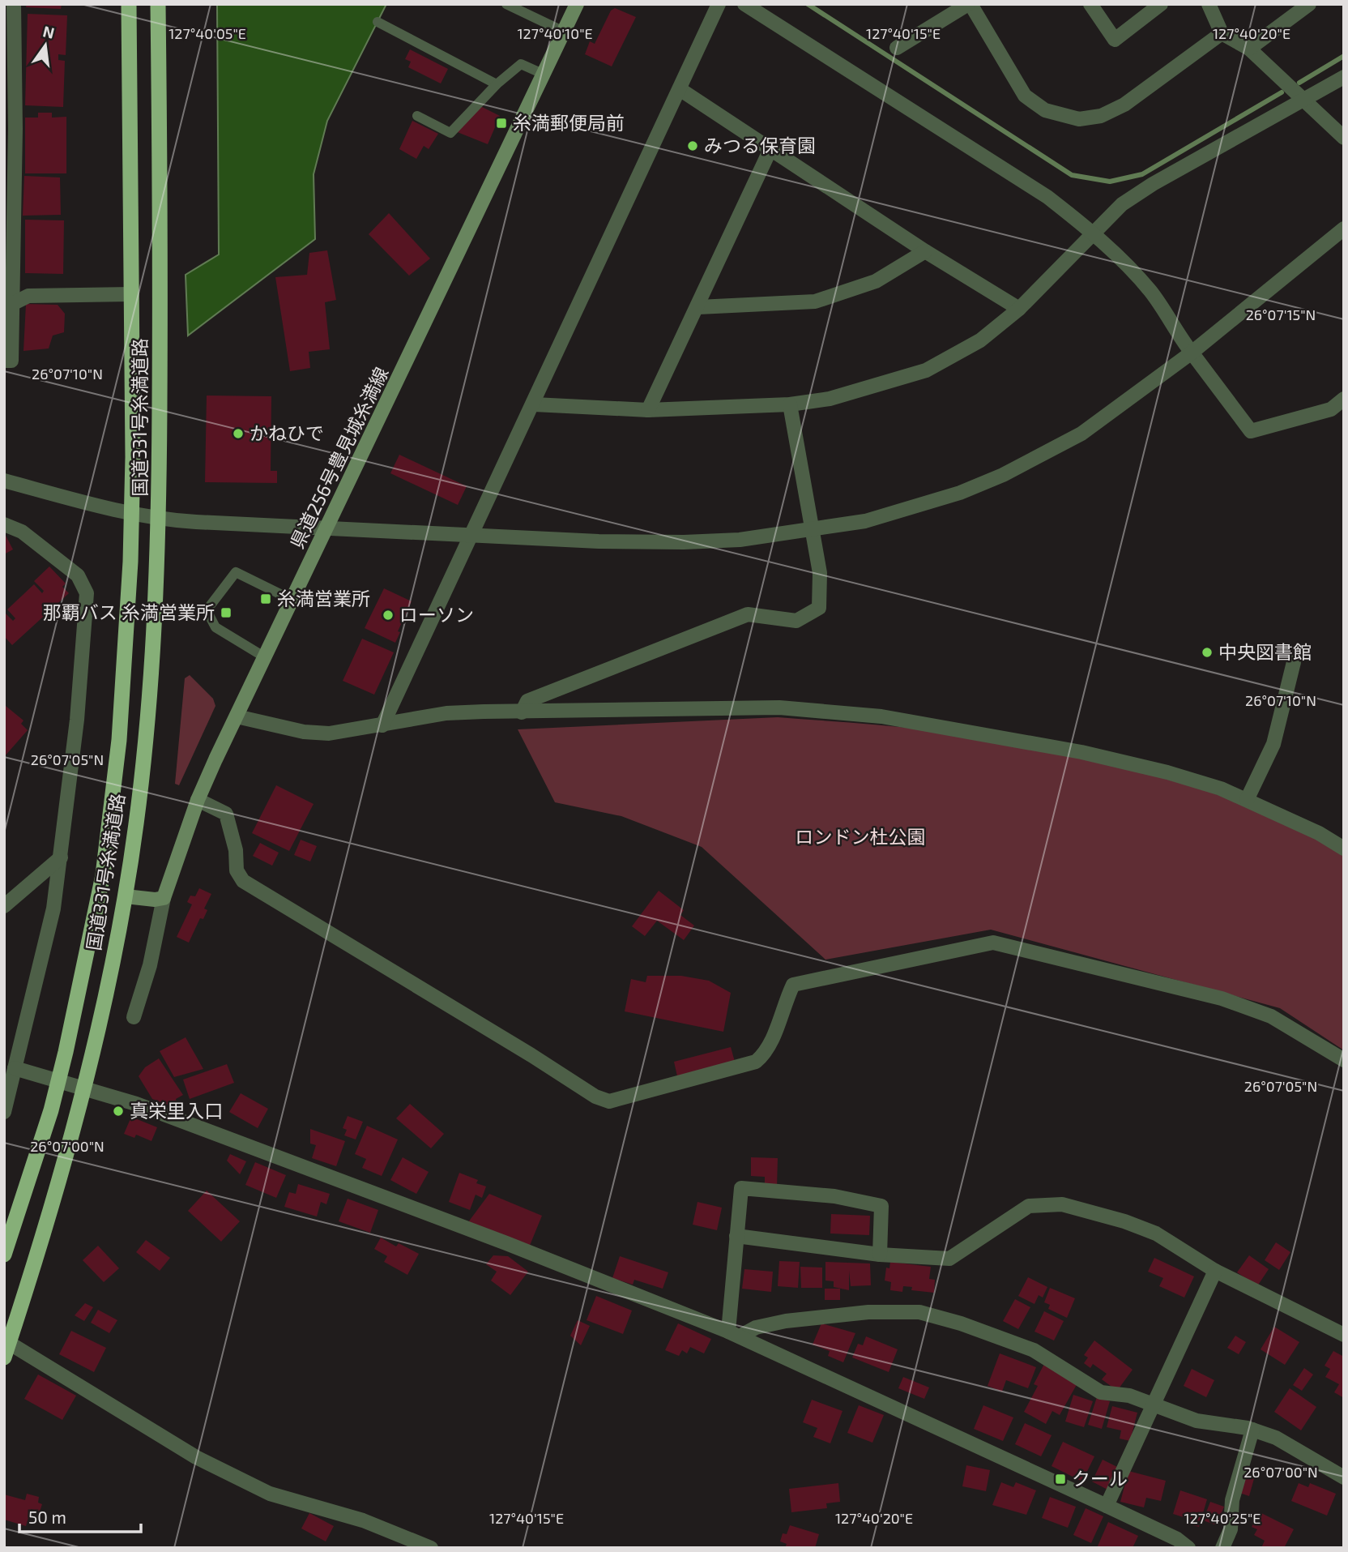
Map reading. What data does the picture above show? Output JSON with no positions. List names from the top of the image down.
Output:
{
  "streets": {
    "highway": ["国道331号糸満道路"],
    "main road": ["県道256号豊見城糸満線"]
  },
  "parks": ["ロンドン杜公園"],
  "places": {
    "transit": [
      "糸満郵便局前",
      "糸満営業所",
      "那覇バス 糸満営業所",
      "クール"
    ],
    "other": [
      "みつる保育園",
      "かねひで",
      "ローソン",
      "中央図書館",
      "真栄里入口"
    ]
  },
  "scale_bar": "50 m",
  "north": "top",
  "coordinates": [
    "127°40'10\"E",
    "127°40'15\"E",
    "127°40'20\"E",
    "127°40'05\"E",
    "26°07'15\"N",
    "26°07'10\"N",
    "26°07'05\"N",
    "26°07'00\"N",
    "127°40'25\"E"
  ]
}
